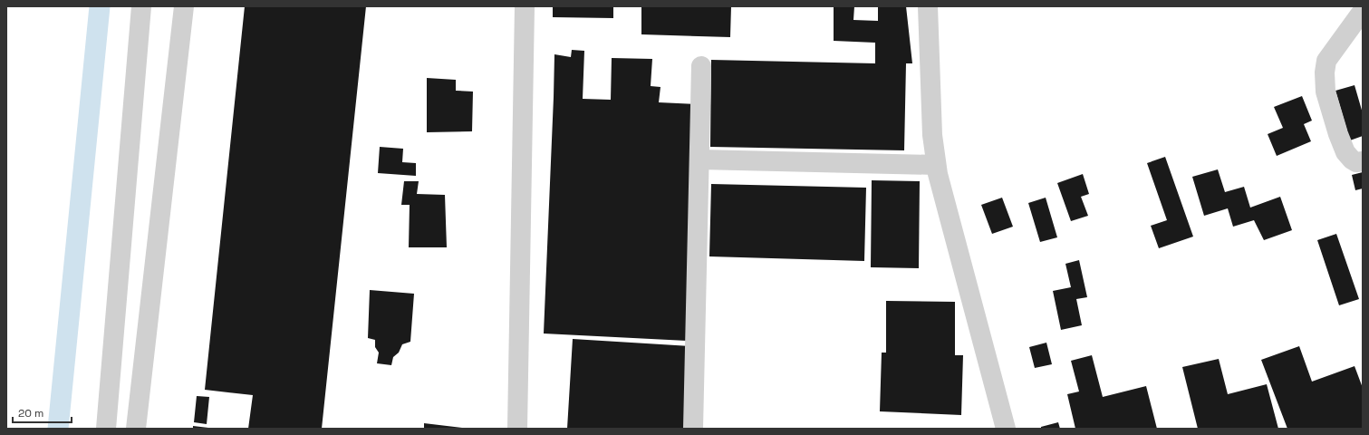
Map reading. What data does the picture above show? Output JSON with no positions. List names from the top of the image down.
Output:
{
  "scale_bar": "20 m"
}
